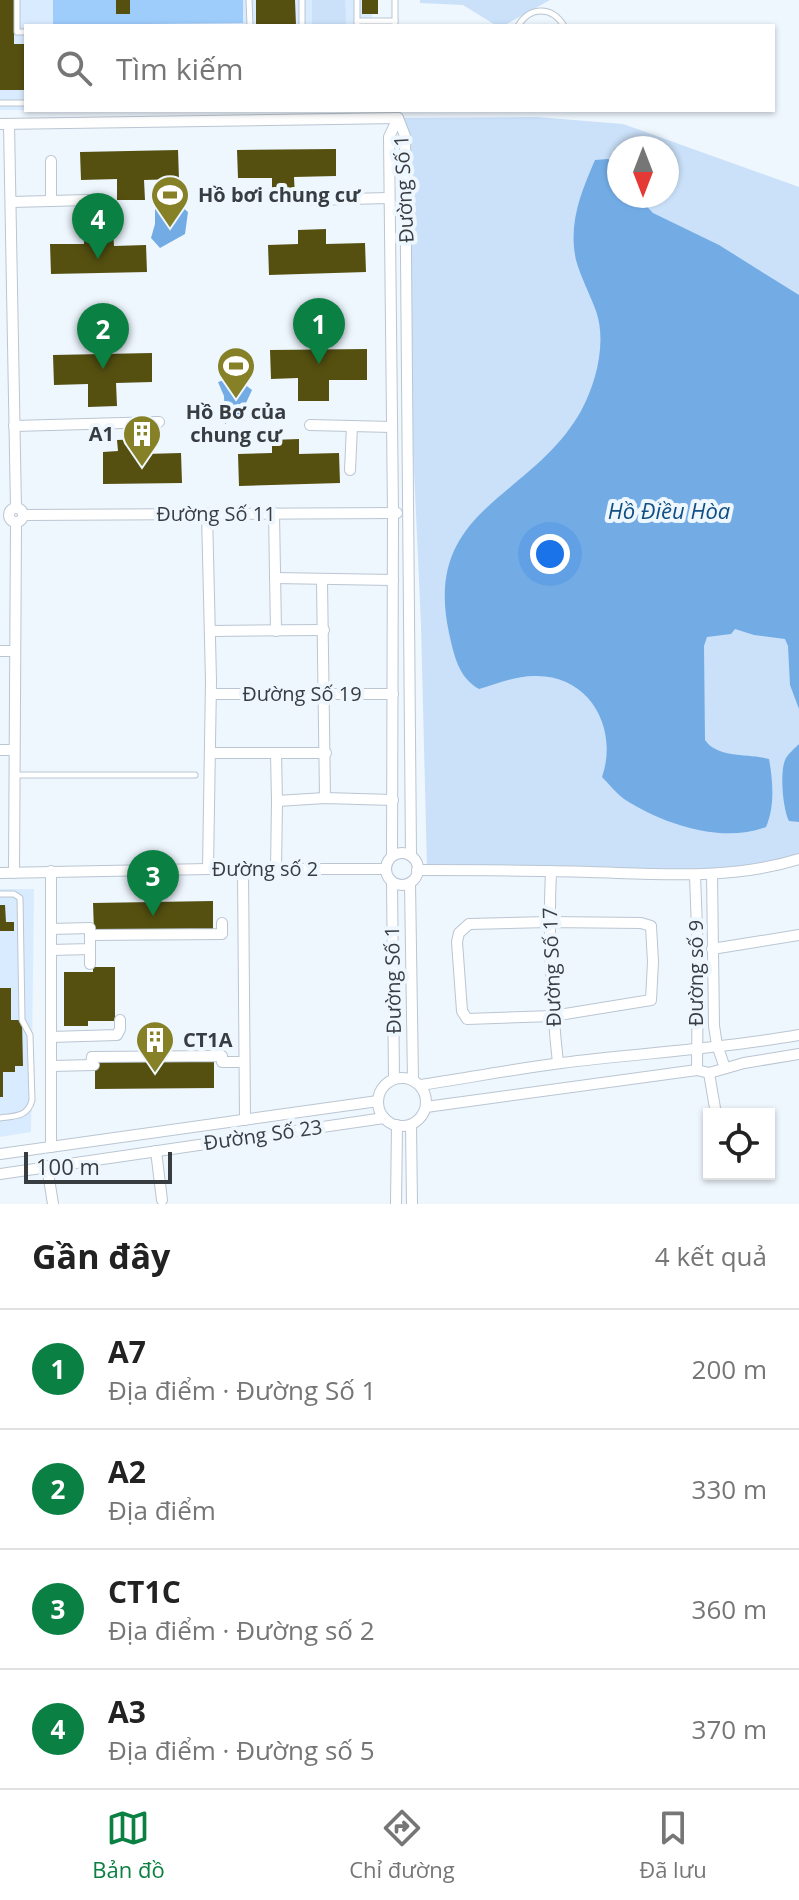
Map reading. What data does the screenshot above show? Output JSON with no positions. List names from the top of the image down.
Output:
{
  "streets": {
    "street": [
      "Đường Số 1",
      "Đường Số 11",
      "Đường Số 19",
      "Đường số 2",
      "Đường Số 17",
      "Đường số 9",
      "Đường Số 23"
    ]
  },
  "crossings": [
    ["Đường Số 1", "Đường Số 11"],
    ["Đường Số 1", "Đường Số 19"],
    ["Đường Số 1", "Đường số 2"],
    ["Đường Số 1", "Đường Số 23"]
  ],
  "water": ["Hồ Điều Hòa"],
  "places": {
    "sports": ["Hồ bơi chung cư", "Hồ Bơ của chung cư"],
    "building": ["A1", "CT1A"]
  },
  "scale_bar": "100 m",
  "north": "bottom",
  "page": {
    "search": "Tìm kiếm",
    "pins": [
      "4",
      "1",
      "2",
      "3"
    ],
    "scale": "100 m",
    "heading": ["Gần đây", "4 kết quả"],
    "list": [
      {
        "mark": "1",
        "name": "A7",
        "note": "Địa điểm · Đường Số 1",
        "value": "200 m"
      },
      {
        "mark": "2",
        "name": "A2",
        "note": "Địa điểm",
        "value": "330 m"
      },
      {
        "mark": "3",
        "name": "CT1C",
        "note": "Địa điểm · Đường số 2",
        "value": "360 m"
      },
      {
        "mark": "4",
        "name": "A3",
        "note": "Địa điểm · Đường số 5",
        "value": "370 m"
      }
    ],
    "nav": ["Bản đồ", "Chỉ đường", "Đã lưu"]
  }
}
